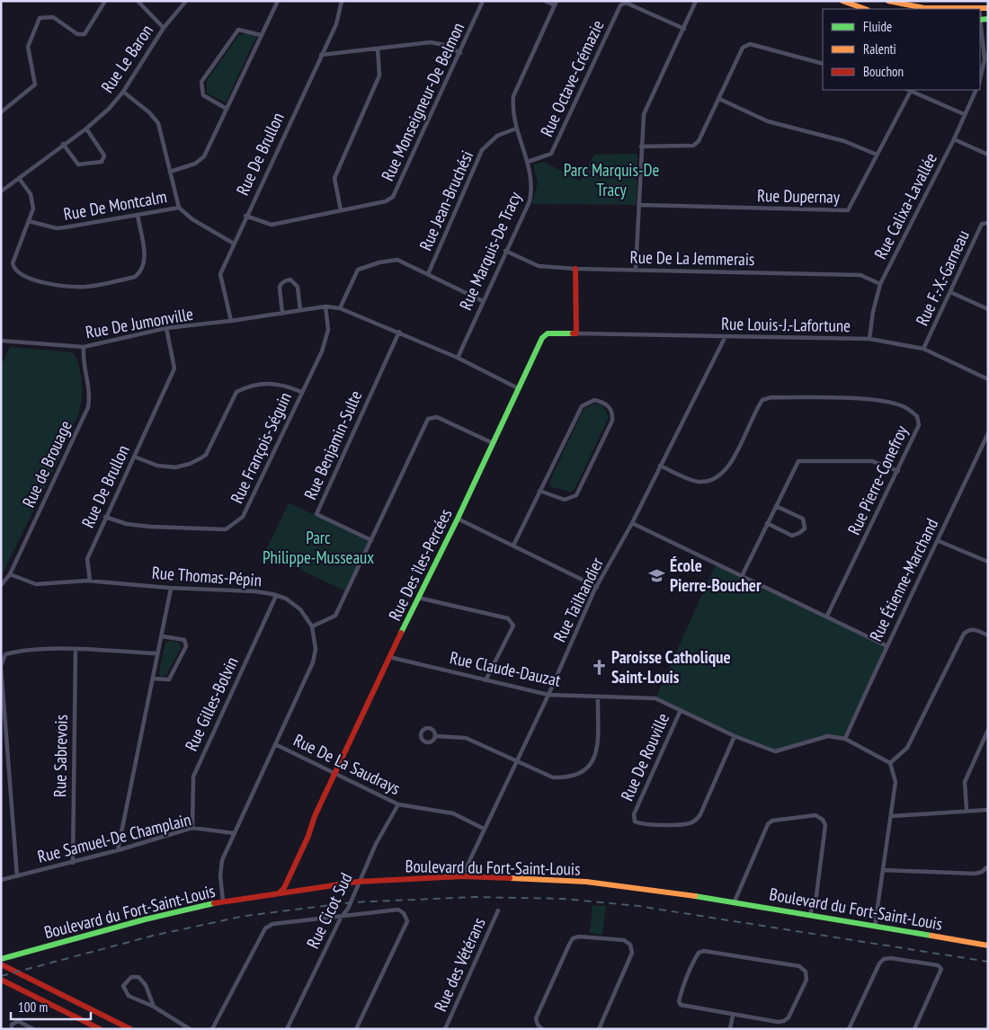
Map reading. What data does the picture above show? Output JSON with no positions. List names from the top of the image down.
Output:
{
  "streets": {
    "main road": ["Rue Des îles-Percées", "Boulevard du Fort-Saint-Louis"],
    "street": [
      "Rue Le Baron",
      "Rue Octave-Crémazie",
      "Rue Monseigneur-De Belmon",
      "Rue De Brullon",
      "Rue Dupernay",
      "Rue Jean-Bruchési",
      "Rue De Montcalm",
      "Rue Calixa-Lavallée",
      "Rue Marquis-De Tracy",
      "Rue De La Jemmerais",
      "Rue F.-X.-Garneau",
      "Rue De Jumonville",
      "Rue Louis-J.-Lafortune",
      "Rue Benjamin-Sulte",
      "Rue François-Séguin",
      "Rue de Brouage",
      "Rue Pierre-Conefroy",
      "Rue Thomas-Pépin",
      "Rue Étienne-Marchand",
      "Rue Tailhandier",
      "Rue Claude-Dauzat",
      "Rue Gilles-Bolvin",
      "Rue Sabrevois",
      "Rue De Rouville",
      "Rue De La Saudrays",
      "Rue Samuel-De Champlain",
      "Rue Cicot Sud",
      "Rue des Vétérans"
    ]
  },
  "crossings": [
    ["Rue Octave-Crémazie", "Rue Marquis-De Tracy"],
    ["Rue Monseigneur-De Belmon", "Rue De Brullon"],
    ["Rue De Brullon", "Rue De Jumonville"],
    ["Rue De Brullon", "Rue François-Séguin"],
    ["Rue De Brullon", "Rue Thomas-Pépin"],
    ["Rue Jean-Bruchési", "Rue Marquis-De Tracy"],
    ["Rue Calixa-Lavallée", "Rue De La Jemmerais"],
    ["Rue Calixa-Lavallée", "Rue Louis-J.-Lafortune"],
    ["Rue Marquis-De Tracy", "Rue De La Jemmerais"],
    ["Rue Marquis-De Tracy", "Rue De Jumonville"],
    ["Rue F.-X.-Garneau", "Rue Louis-J.-Lafortune"],
    ["Rue De Jumonville", "Rue Benjamin-Sulte"],
    ["Rue De Jumonville", "Rue François-Séguin"],
    ["Rue De Jumonville", "Rue de Brouage"],
    ["Rue De Jumonville", "Rue Des îles-Percées"],
    ["Rue Louis-J.-Lafortune", "Rue Des îles-Percées"],
    ["Rue Louis-J.-Lafortune", "Rue Tailhandier"],
    ["Rue de Brouage", "Rue Thomas-Pépin"],
    ["Rue Pierre-Conefroy", "Rue Tailhandier"],
    ["Rue Des îles-Percées", "Rue Claude-Dauzat"],
    ["Rue Des îles-Percées", "Rue De La Saudrays"],
    ["Rue Des îles-Percées", "Boulevard du Fort-Saint-Louis"],
    ["Rue Thomas-Pépin", "Rue Gilles-Bolvin"],
    ["Rue Thomas-Pépin", "Rue De La Saudrays"],
    ["Rue Thomas-Pépin", "Rue Samuel-De Champlain"],
    ["Rue Thomas-Pépin", "Boulevard du Fort-Saint-Louis"],
    ["Rue Étienne-Marchand", "Rue Claude-Dauzat"],
    ["Rue Tailhandier", "Rue Claude-Dauzat"],
    ["Rue Tailhandier", "Rue De La Saudrays"],
    ["Rue Tailhandier", "Boulevard du Fort-Saint-Louis"],
    ["Rue Claude-Dauzat", "Rue De Rouville"],
    ["Rue Gilles-Bolvin", "Rue Samuel-De Champlain"],
    ["Rue Sabrevois", "Rue Samuel-De Champlain"],
    ["Rue De La Saudrays", "Rue Cicot Sud"],
    ["Boulevard du Fort-Saint-Louis", "Rue Cicot Sud"]
  ],
  "parks": ["Parc Marquis-De Tracy", "Parc Philippe-Musseaux"],
  "places": {
    "school or university": ["École Pierre-Boucher"],
    "church": ["Paroisse Catholique Saint-Louis"]
  },
  "legend": ["Fluide", "Ralenti", "Bouchon"],
  "scale_bar": "100 m"
}
